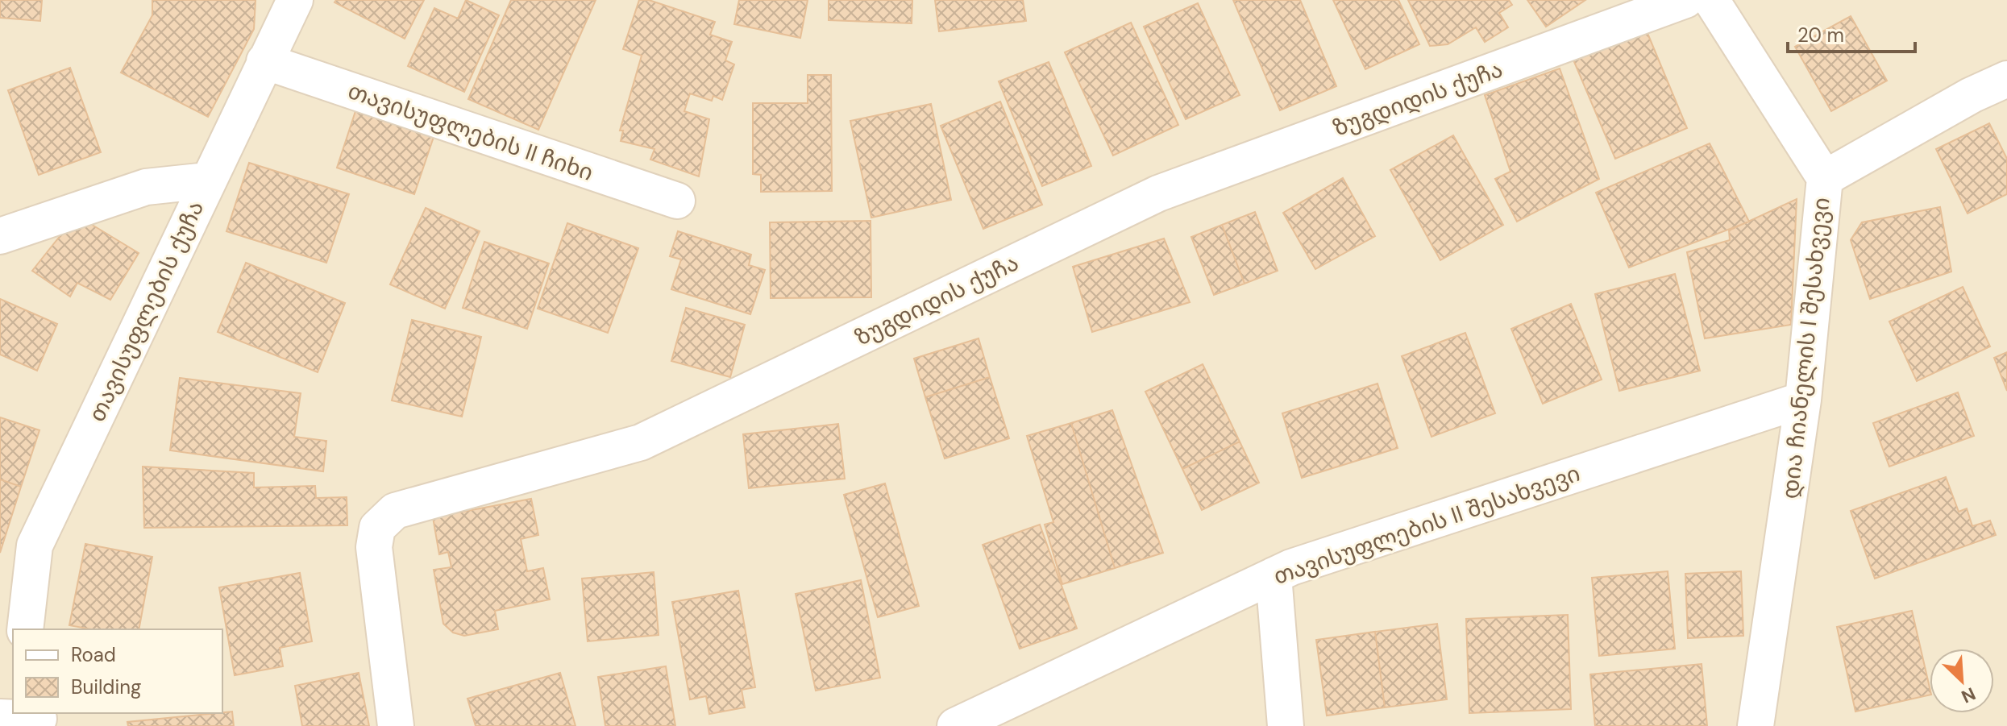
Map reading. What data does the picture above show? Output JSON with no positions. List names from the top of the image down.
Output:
{
  "streets": {
    "street": [
      "ზუგდიდის ქუჩა",
      "თავისუფლების II ჩიხი",
      "თავისუფლების ქუჩა",
      "დია ჩიანელის I შესახვევი",
      "თავისუფლების II შესახვევი"
    ]
  },
  "crossings": [
    ["თავისუფლების II ჩიხი", "თავისუფლების ქუჩა"],
    ["დია ჩიანელის I შესახვევი", "თავისუფლების II შესახვევი"]
  ],
  "legend": ["Road", "Building"],
  "scale_bar": "20 m",
  "north": "bottom right"
}
